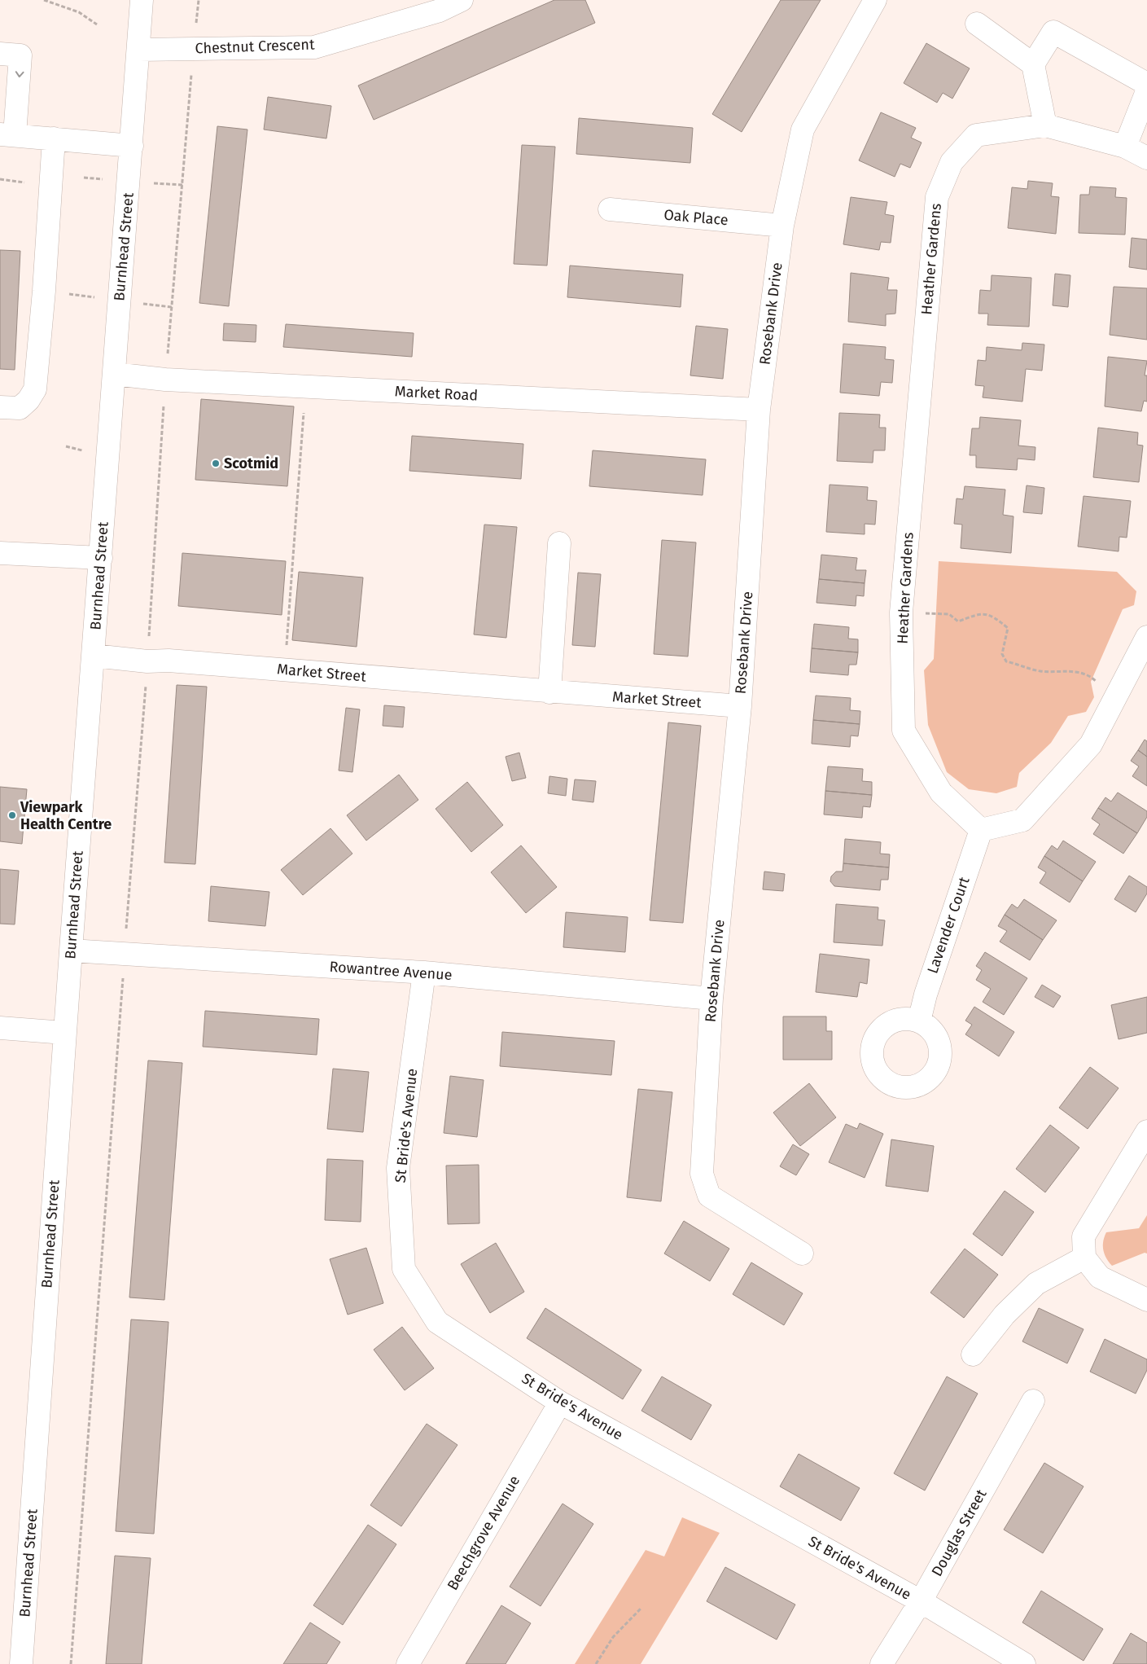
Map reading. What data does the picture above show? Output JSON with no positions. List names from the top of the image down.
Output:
{
  "streets": {
    "street": [
      "Chestnut Crescent",
      "Oak Place",
      "Burnhead Street",
      "Heather Gardens",
      "Rosebank Drive",
      "Market Road",
      "Market Street",
      "Lavender Court",
      "Rowantree Avenue",
      "St Bride's Avenue",
      "Beechgrove Avenue",
      "Douglas Street"
    ]
  },
  "crossings": [
    ["Chestnut Crescent", "Burnhead Street"],
    ["Oak Place", "Rosebank Drive"],
    ["Burnhead Street", "Market Road"],
    ["Burnhead Street", "Market Street"],
    ["Burnhead Street", "Rowantree Avenue"],
    ["Heather Gardens", "Lavender Court"],
    ["Rosebank Drive", "Market Road"],
    ["Rosebank Drive", "Market Street"],
    ["Rosebank Drive", "Rowantree Avenue"],
    ["Rowantree Avenue", "St Bride's Avenue"],
    ["St Bride's Avenue", "Beechgrove Avenue"],
    ["St Bride's Avenue", "Douglas Street"]
  ],
  "places": ["Scotmid", "Viewpark Health Centre"]
}
